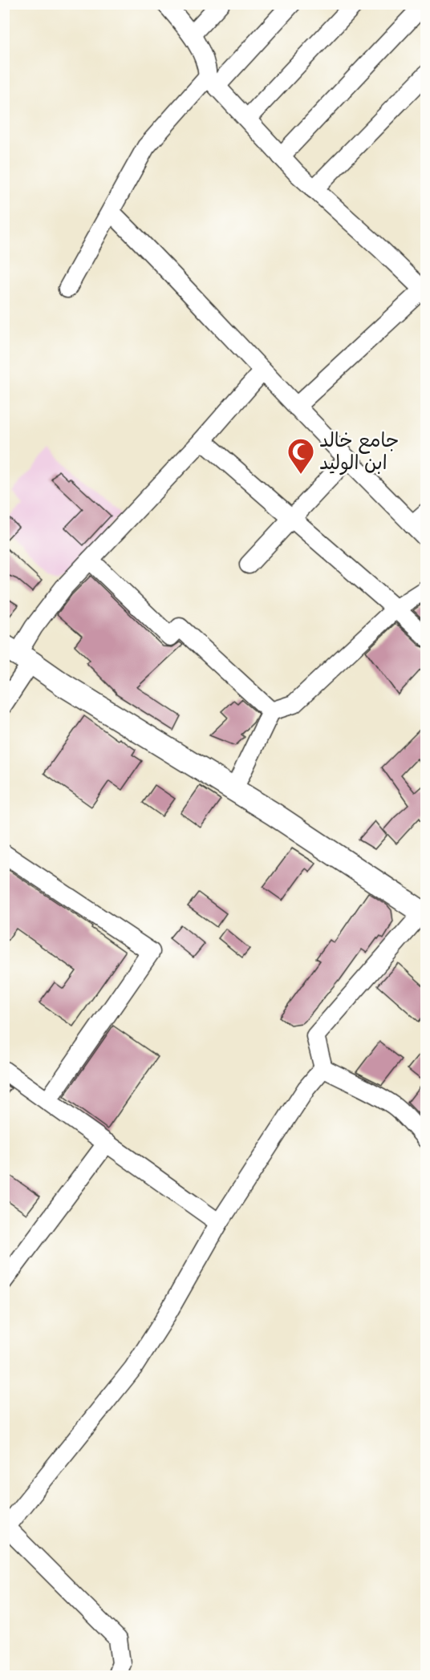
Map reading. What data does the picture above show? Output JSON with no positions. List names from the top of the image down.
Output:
{
  "places": {
    "mosque": ["جامع خالد ابن الوليد"]
  }
}
